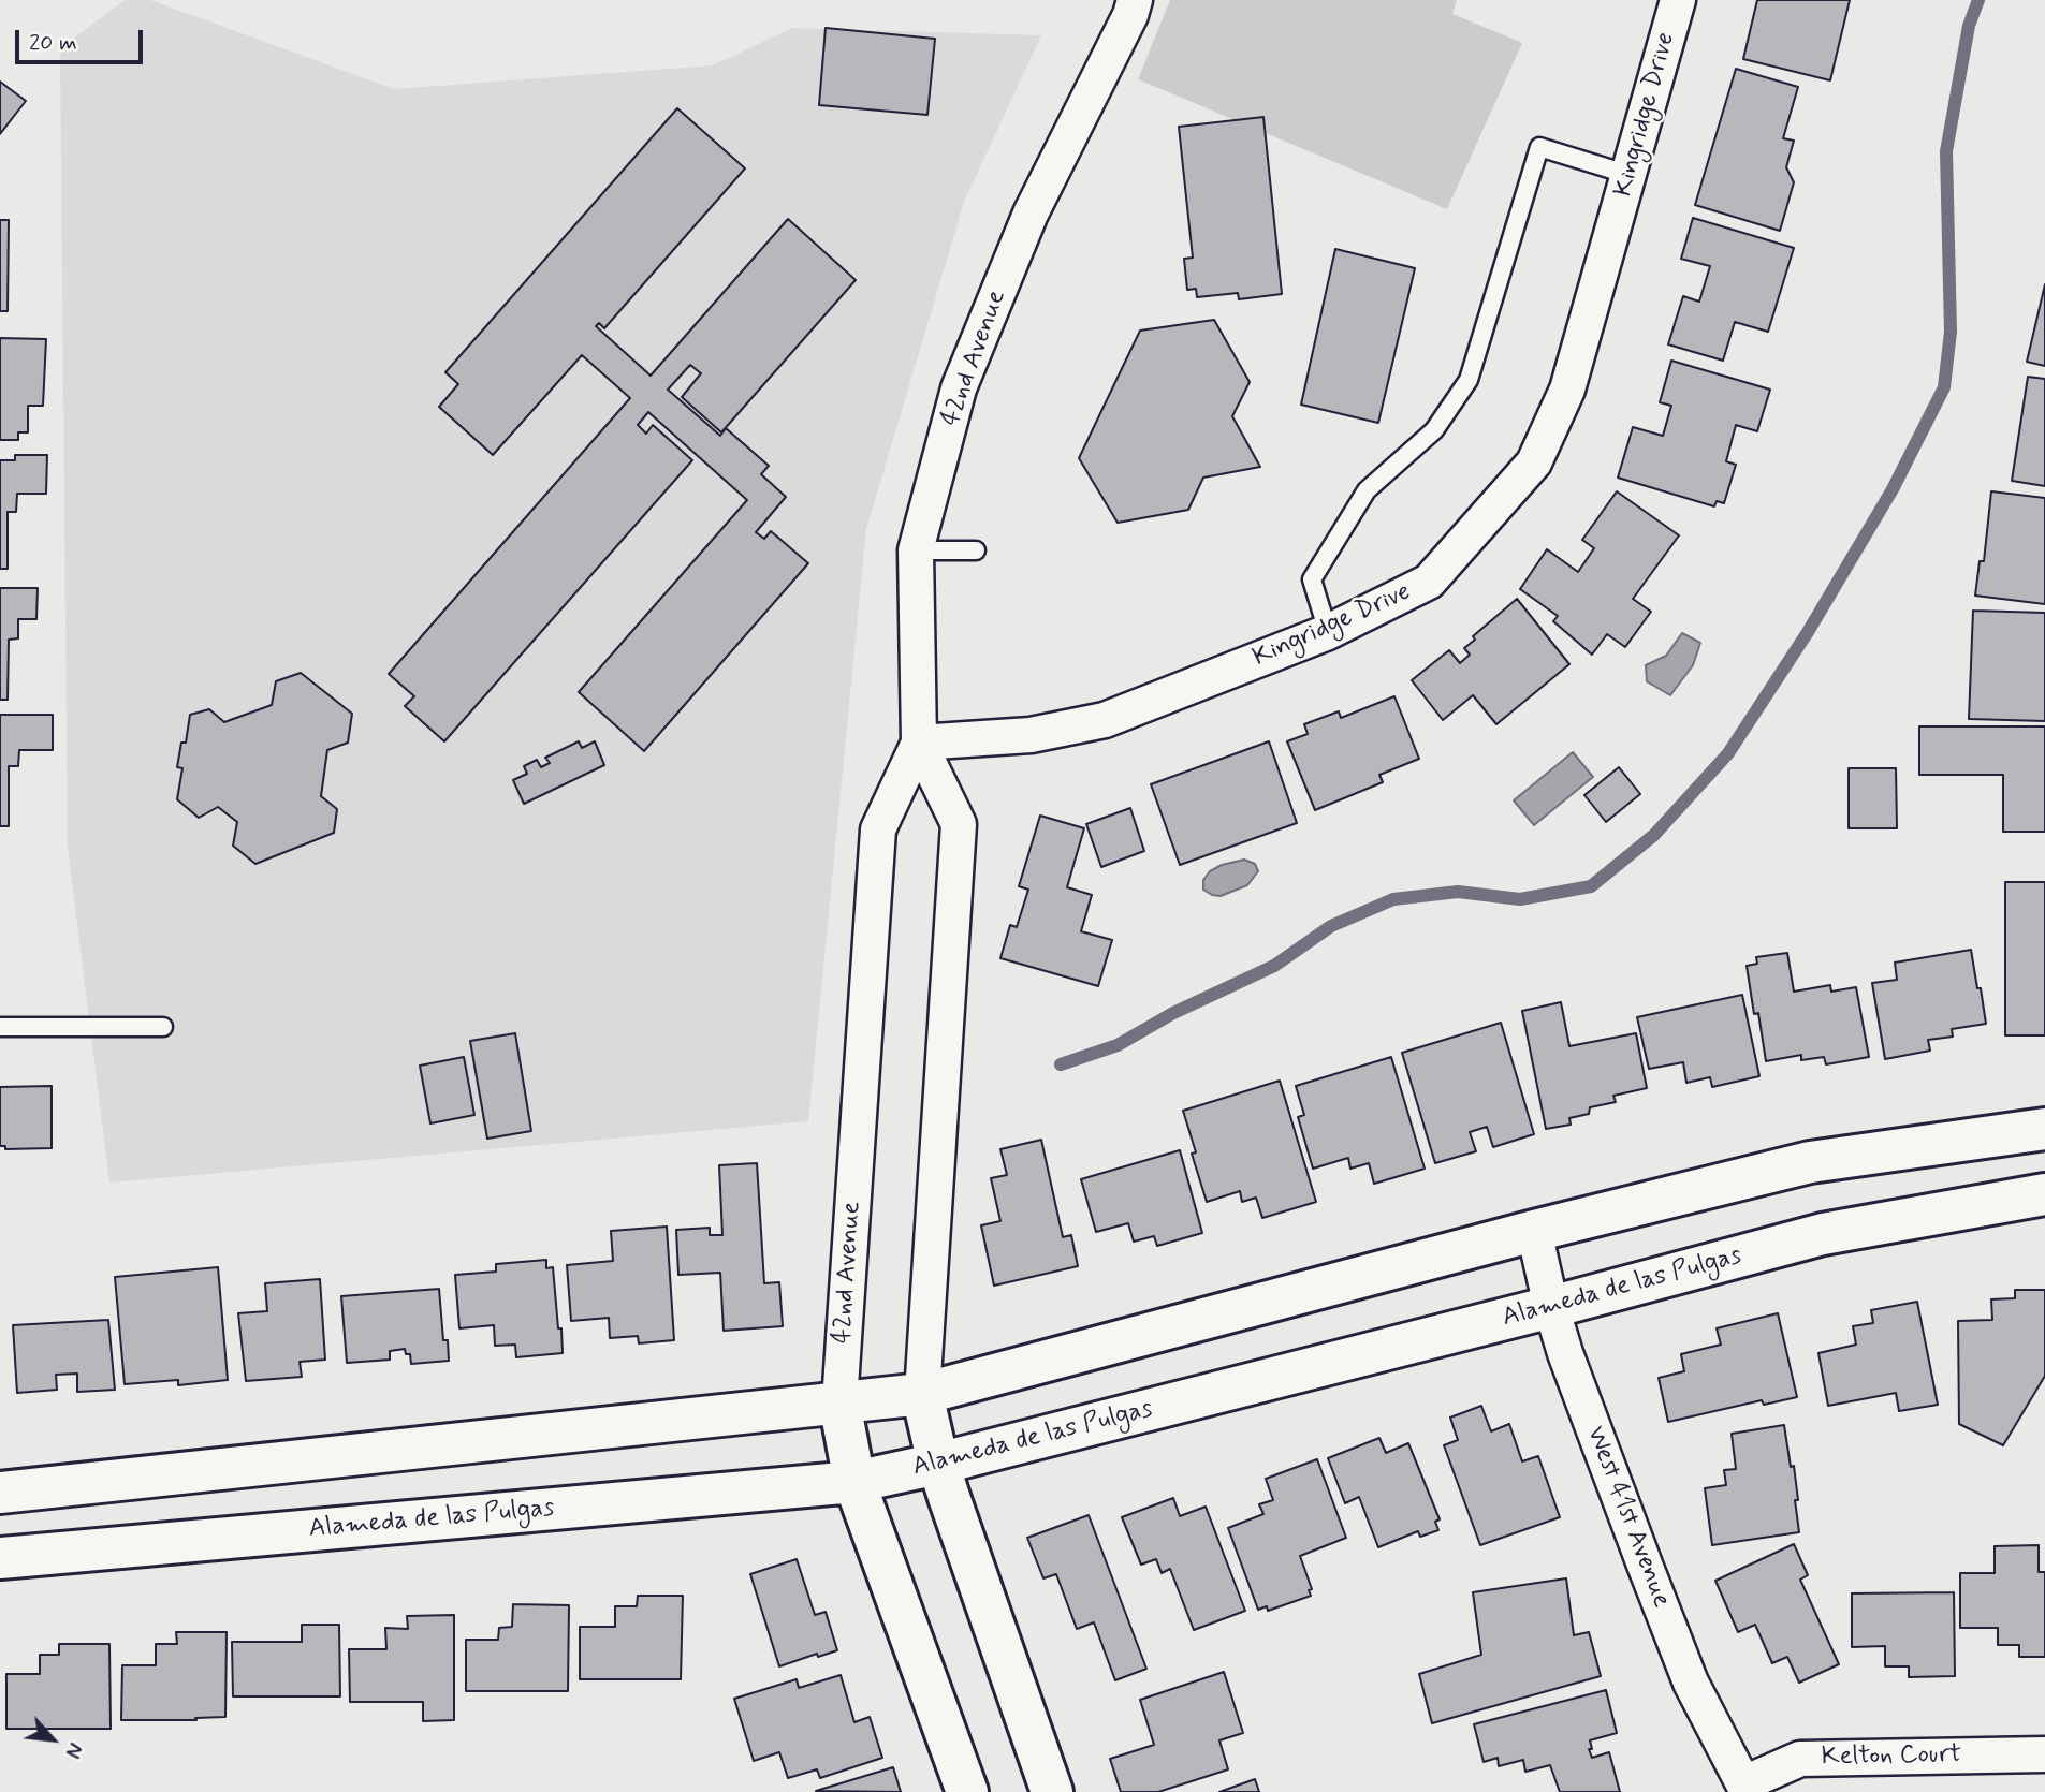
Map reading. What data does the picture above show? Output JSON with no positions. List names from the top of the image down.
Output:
{
  "streets": {
    "main road": ["42nd Avenue", "Alameda de las Pulgas"],
    "street": ["Kingridge Drive", "West 41st Avenue", "Kelton Court"]
  },
  "crossings": [
    ["Kingridge Drive", "42nd Avenue"],
    ["42nd Avenue", "Alameda de las Pulgas"],
    ["Alameda de las Pulgas", "West 41st Avenue"],
    ["West 41st Avenue", "Kelton Court"]
  ],
  "scale_bar": "20 m",
  "north": "bottom right"
}
